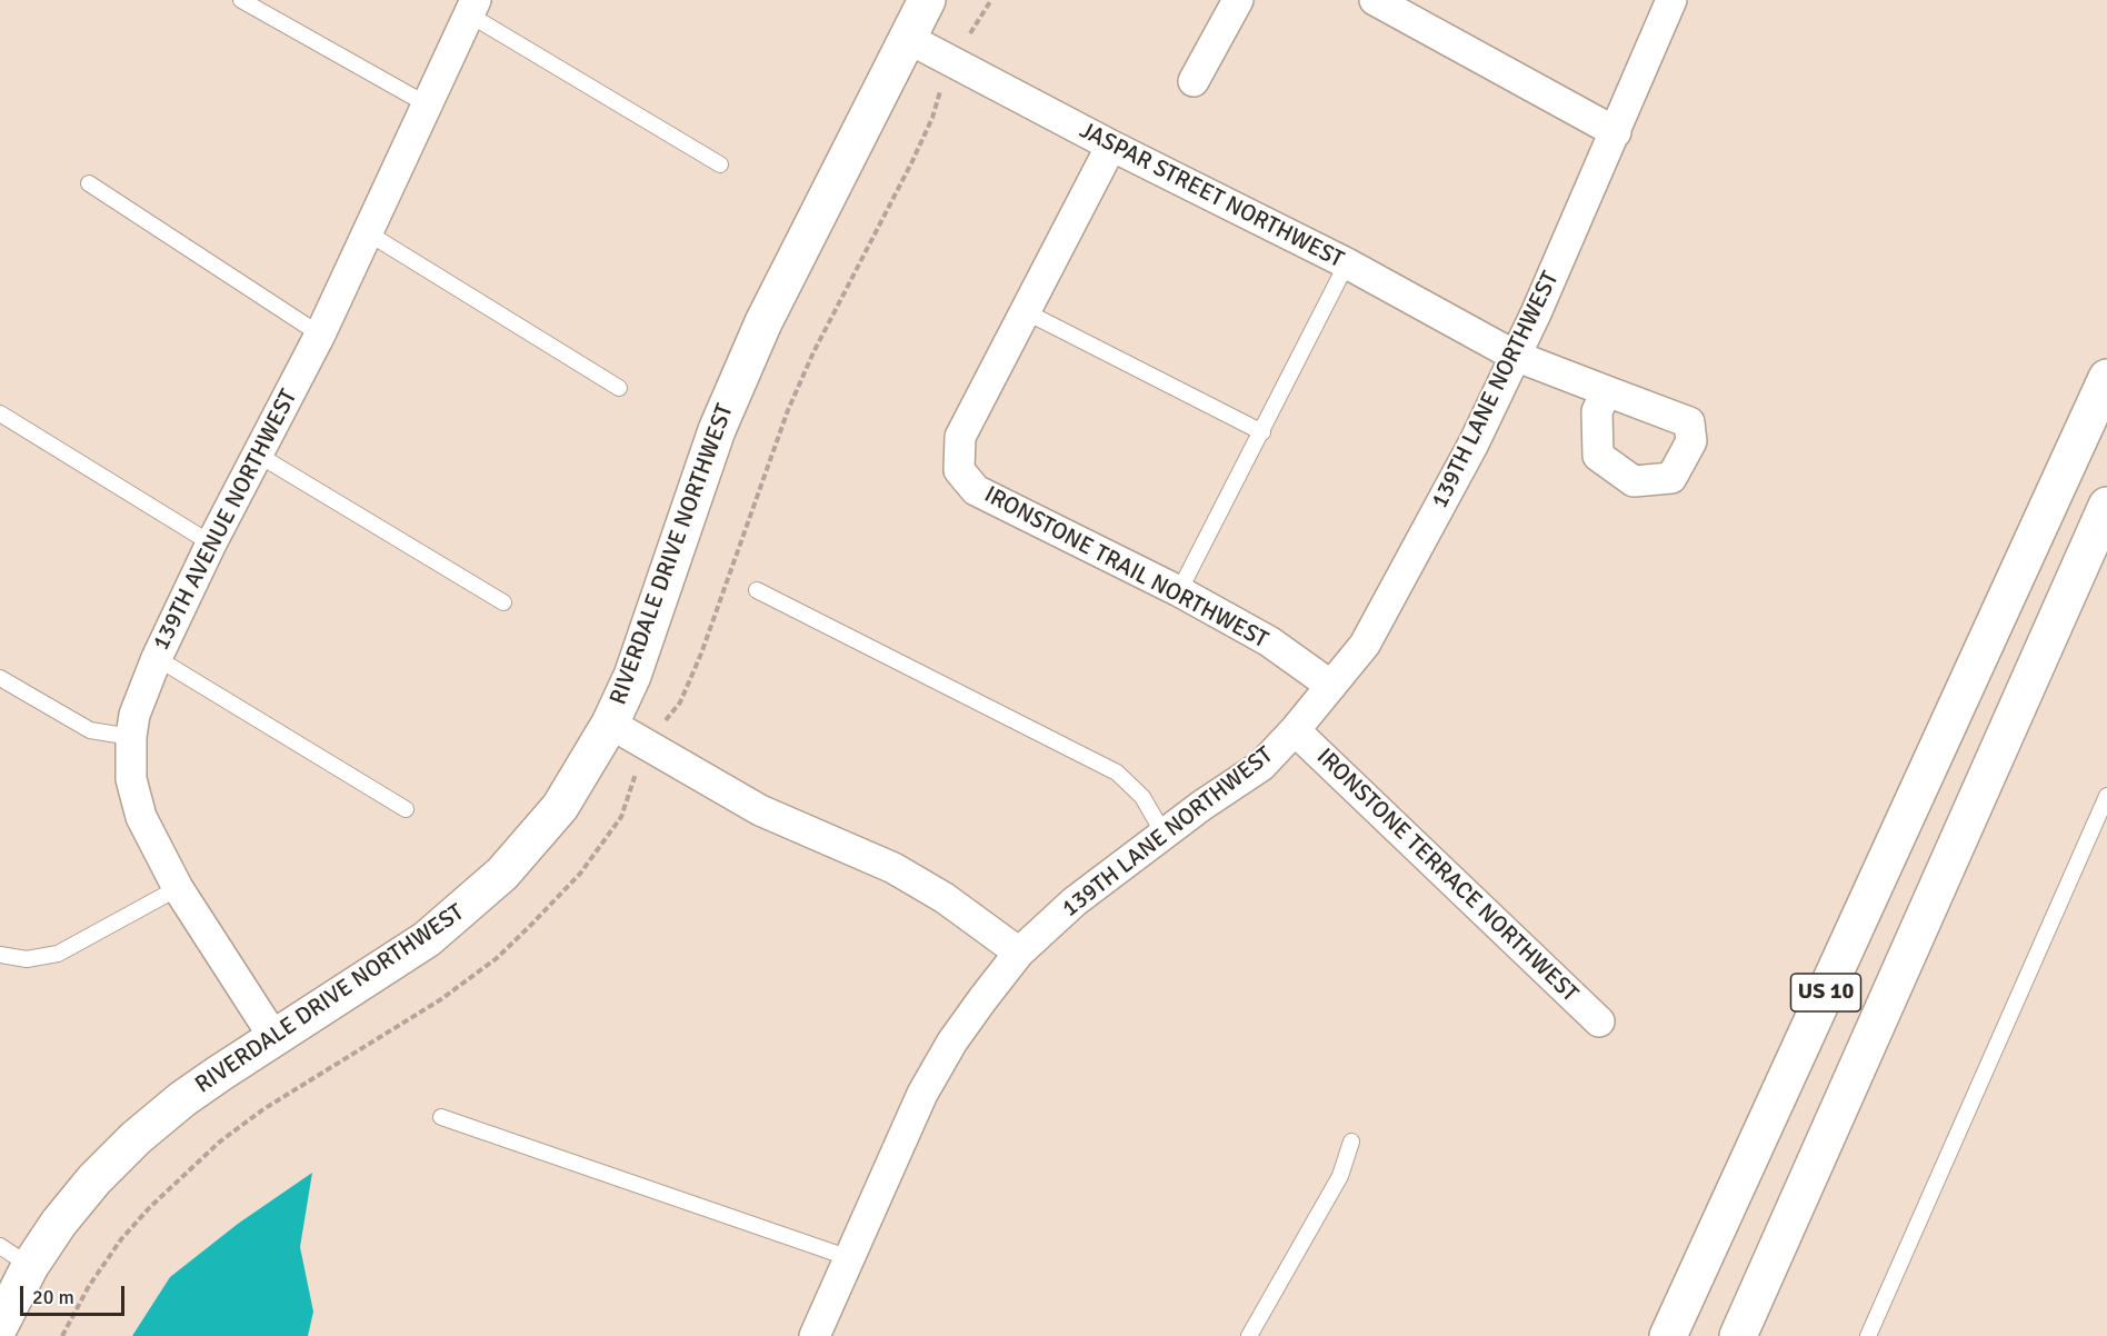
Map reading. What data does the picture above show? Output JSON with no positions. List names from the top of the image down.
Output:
{
  "streets": {
    "main road": ["RIVERDALE DRIVE NORTHWEST", "US 10"],
    "street": [
      "JASPAR STREET NORTHWEST",
      "139TH LANE NORTHWEST",
      "139TH AVENUE NORTHWEST",
      "IRONSTONE TRAIL NORTHWEST",
      "IRONSTONE TERRACE NORTHWEST"
    ]
  },
  "crossings": [
    ["JASPAR STREET NORTHWEST", "139TH LANE NORTHWEST"],
    ["JASPAR STREET NORTHWEST", "RIVERDALE DRIVE NORTHWEST"],
    ["JASPAR STREET NORTHWEST", "IRONSTONE TRAIL NORTHWEST"],
    ["139TH LANE NORTHWEST", "IRONSTONE TRAIL NORTHWEST"],
    ["139TH LANE NORTHWEST", "IRONSTONE TERRACE NORTHWEST"],
    ["139TH AVENUE NORTHWEST", "RIVERDALE DRIVE NORTHWEST"]
  ],
  "scale_bar": "20 m"
}
